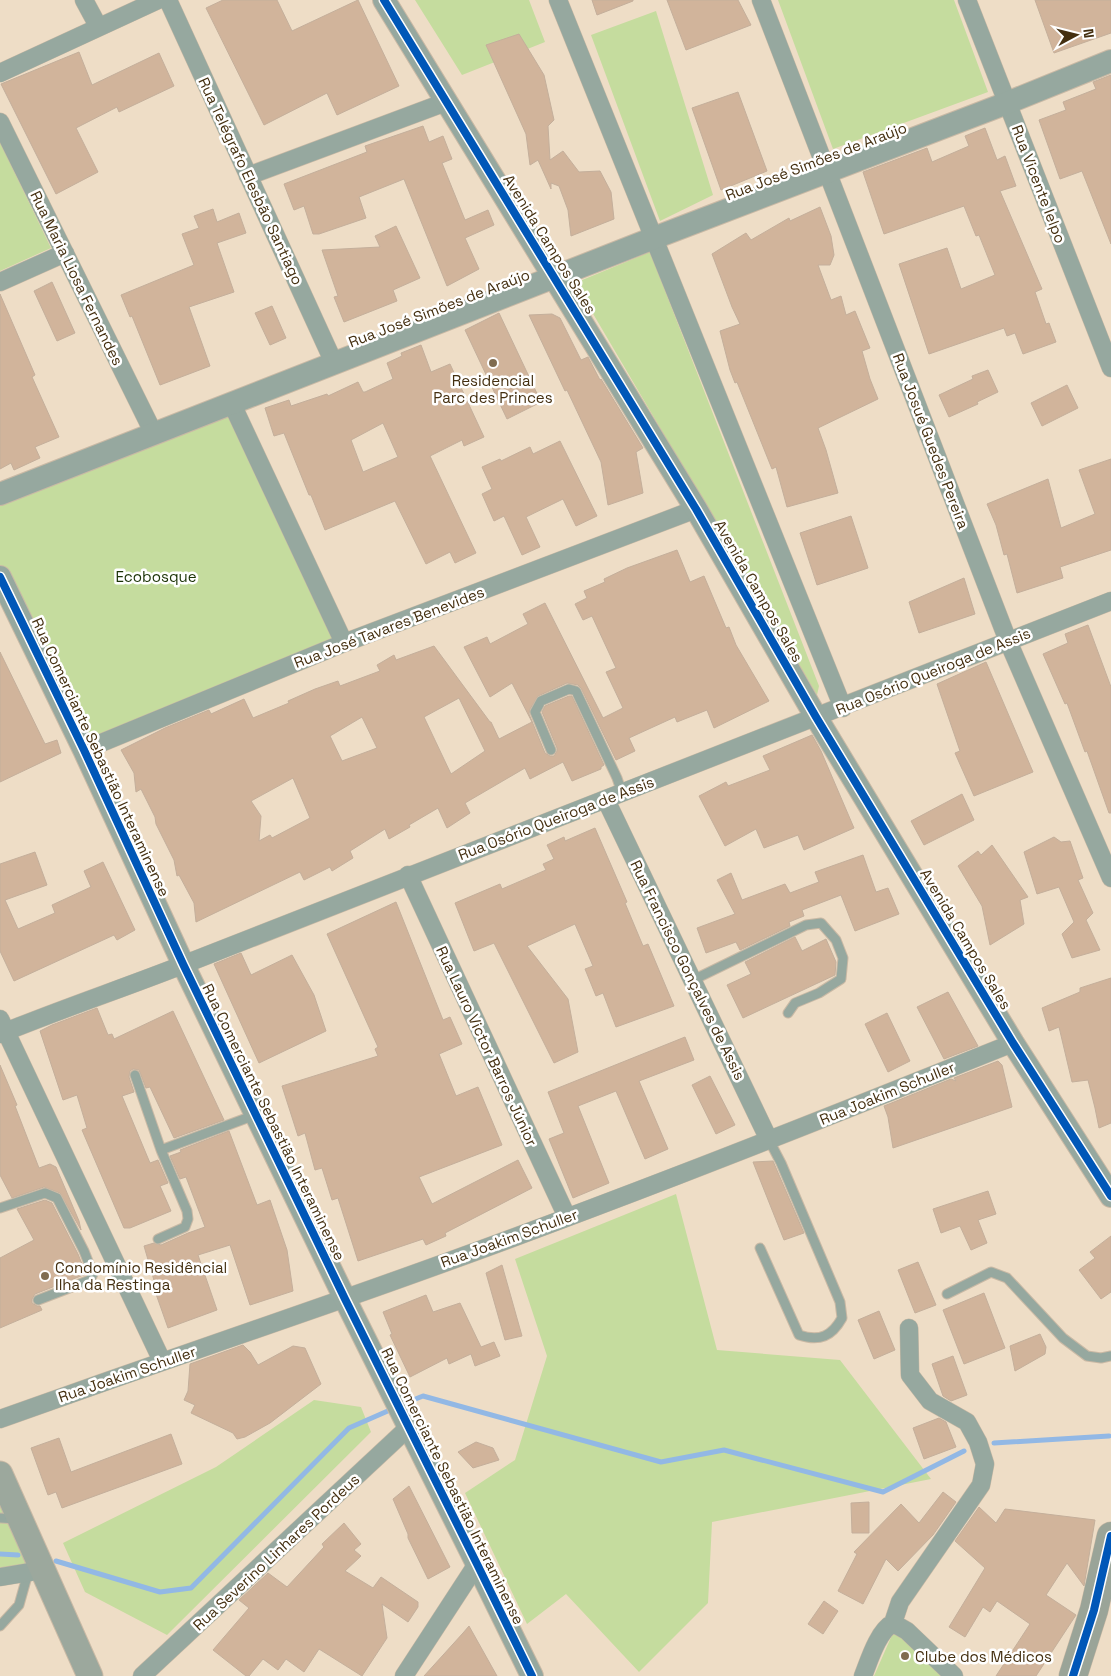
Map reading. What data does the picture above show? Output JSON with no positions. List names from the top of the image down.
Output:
{
  "streets": {
    "street": [
      "Rua José Simões de Araújo",
      "Rua Telégrafo Elesbão Santiago",
      "Rua Vicente Ielpo",
      "Avenida Campos Sales",
      "Rua Maria Liosa Fernandes",
      "Rua Josué Guedes Pereira",
      "Rua José Tavares Benevides",
      "Rua Osório Queiroga de Assis",
      "Rua Comerciante Sebastião Interaminense",
      "Rua Francisco Gonçalves de Assis",
      "Rua Lauro Victor Barros Júnior",
      "Rua Joakim Schuller",
      "Rua Severino Linhares Pordeus"
    ]
  },
  "crossings": [
    ["Rua José Simões de Araújo", "Rua Telégrafo Elesbão Santiago"],
    ["Rua José Simões de Araújo", "Rua Vicente Ielpo"],
    ["Rua José Simões de Araújo", "Avenida Campos Sales"],
    ["Rua José Simões de Araújo", "Rua Maria Liosa Fernandes"],
    ["Rua José Simões de Araújo", "Rua Josué Guedes Pereira"],
    ["Avenida Campos Sales", "Rua José Tavares Benevides"],
    ["Avenida Campos Sales", "Rua Osório Queiroga de Assis"],
    ["Avenida Campos Sales", "Rua Joakim Schuller"],
    ["Rua Josué Guedes Pereira", "Rua Osório Queiroga de Assis"],
    ["Rua José Tavares Benevides", "Rua Comerciante Sebastião Interaminense"],
    ["Rua Osório Queiroga de Assis", "Rua Comerciante Sebastião Interaminense"],
    ["Rua Osório Queiroga de Assis", "Rua Francisco Gonçalves de Assis"],
    ["Rua Osório Queiroga de Assis", "Rua Lauro Victor Barros Júnior"],
    ["Rua Comerciante Sebastião Interaminense", "Rua Joakim Schuller"],
    ["Rua Comerciante Sebastião Interaminense", "Rua Severino Linhares Pordeus"],
    ["Rua Francisco Gonçalves de Assis", "Rua Joakim Schuller"],
    ["Rua Lauro Victor Barros Júnior", "Rua Joakim Schuller"]
  ],
  "parks": ["Ecobosque"],
  "places": ["Residencial Parc des Princes", "Condomínio Residêncial Ilha da Restinga", "Clube dos Médicos"],
  "north": "right"
}
